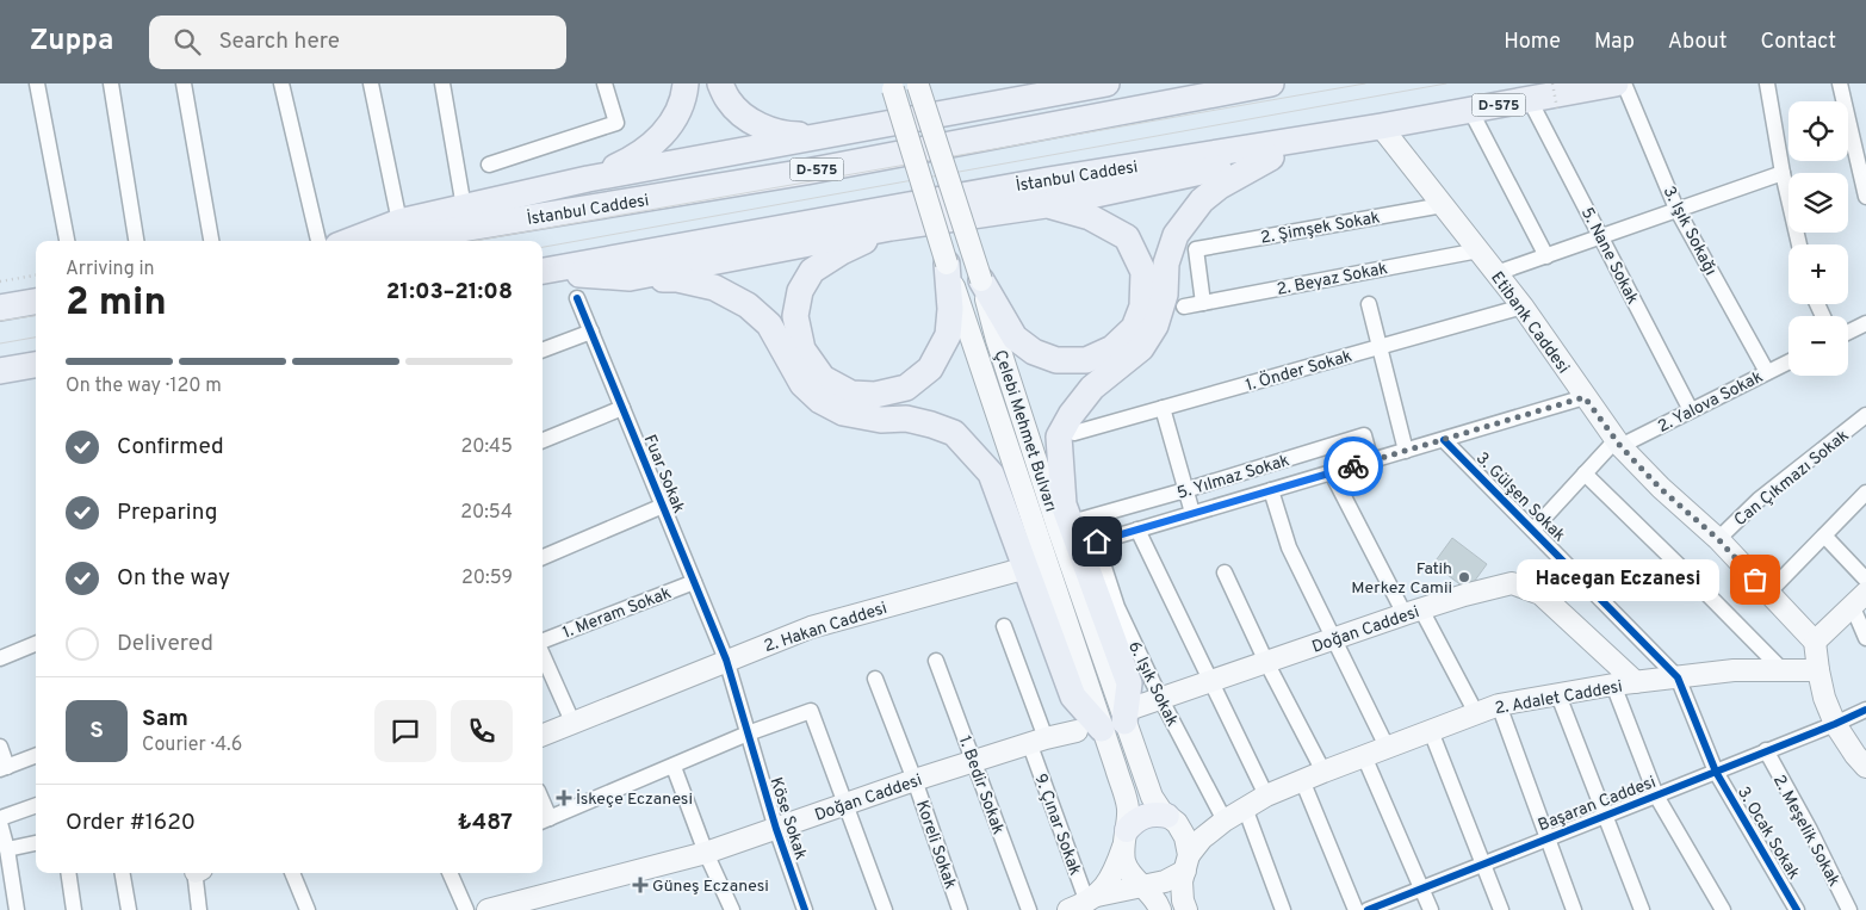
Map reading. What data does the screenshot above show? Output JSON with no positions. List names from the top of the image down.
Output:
{
  "streets": {
    "highway": ["D-575", "İstanbul Caddesi"],
    "main road": [
      "Etibank Caddesi",
      "Çelebi Mehmet Bulvarı",
      "2. Hakan Caddesi",
      "Doğan Caddesi",
      "2. Adalet Caddesi"
    ],
    "street": [
      "2. Şimşek Sokak",
      "3. Işık Sokağı",
      "5. Nane Sokak",
      "2. Beyaz Sokak",
      "1. Önder Sokak",
      "2. Yalova Sokak",
      "Fuar Sokak",
      "5. Yılmaz Sokak",
      "Can Çıkmazı Sokak",
      "3. Gülşen Sokak",
      "1. Meram Sokak",
      "6. Işık Sokak",
      "1. Bedir Sokak",
      "Başaran Caddesi",
      "Köse Sokak",
      "9. Çınar Sokak",
      "2. Meşelik Sokak",
      "3. Ocak Sokak",
      "Koreli Sokak"
    ]
  },
  "crossings": [
    ["İstanbul Caddesi", "5. Nane Sokak"],
    ["İstanbul Caddesi", "Etibank Caddesi"],
    ["2. Şimşek Sokak", "2. Beyaz Sokak"],
    ["2. Şimşek Sokak", "Etibank Caddesi"],
    ["3. Işık Sokağı", "2. Yalova Sokak"],
    ["5. Nane Sokak", "2. Yalova Sokak"],
    ["2. Beyaz Sokak", "Etibank Caddesi"],
    ["Etibank Caddesi", "1. Önder Sokak"],
    ["Etibank Caddesi", "2. Yalova Sokak"],
    ["Etibank Caddesi", "Can Çıkmazı Sokak"],
    ["Çelebi Mehmet Bulvarı", "Doğan Caddesi"],
    ["Çelebi Mehmet Bulvarı", "2. Adalet Caddesi"],
    ["Fuar Sokak", "1. Meram Sokak"],
    ["Fuar Sokak", "2. Hakan Caddesi"],
    ["Fuar Sokak", "Köse Sokak"],
    ["3. Gülşen Sokak", "2. Adalet Caddesi"],
    ["3. Gülşen Sokak", "3. Ocak Sokak"],
    ["2. Hakan Caddesi", "Köse Sokak"],
    ["Doğan Caddesi", "6. Işık Sokak"],
    ["Doğan Caddesi", "2. Adalet Caddesi"],
    ["Doğan Caddesi", "1. Bedir Sokak"],
    ["Doğan Caddesi", "Köse Sokak"],
    ["Doğan Caddesi", "9. Çınar Sokak"],
    ["Doğan Caddesi", "Koreli Sokak"],
    ["6. Işık Sokak", "2. Adalet Caddesi"],
    ["2. Adalet Caddesi", "3. Ocak Sokak"],
    ["Başaran Caddesi", "2. Meşelik Sokak"],
    ["Başaran Caddesi", "3. Ocak Sokak"]
  ],
  "places": {
    "other": ["Fatih Merkez Camii", "Hacegan Eczanesi"],
    "health": ["İskeçe Eczanesi", "Güneş Eczanesi"]
  },
  "page": {
    "header": "Zuppa",
    "search": "Search here",
    "nav": [
      "Home",
      "Map",
      "About",
      "Contact"
    ],
    "map_buttons": ["+", "−"],
    "heading": ["2 min", "Arriving in", "21:03–21:08"],
    "panel": [
      "Sam",
      "Courier · 4.6",
      "Order #1620",
      "₺487"
    ],
    "bar": "On the way · 120 m",
    "list": [
      ["Confirmed", "20:45"],
      ["Preparing", "20:54"],
      ["On the way", "20:59"],
      "Delivered"
    ],
    "bubble": "Hacegan Eczanesi",
    "round": "S"
  }
}
